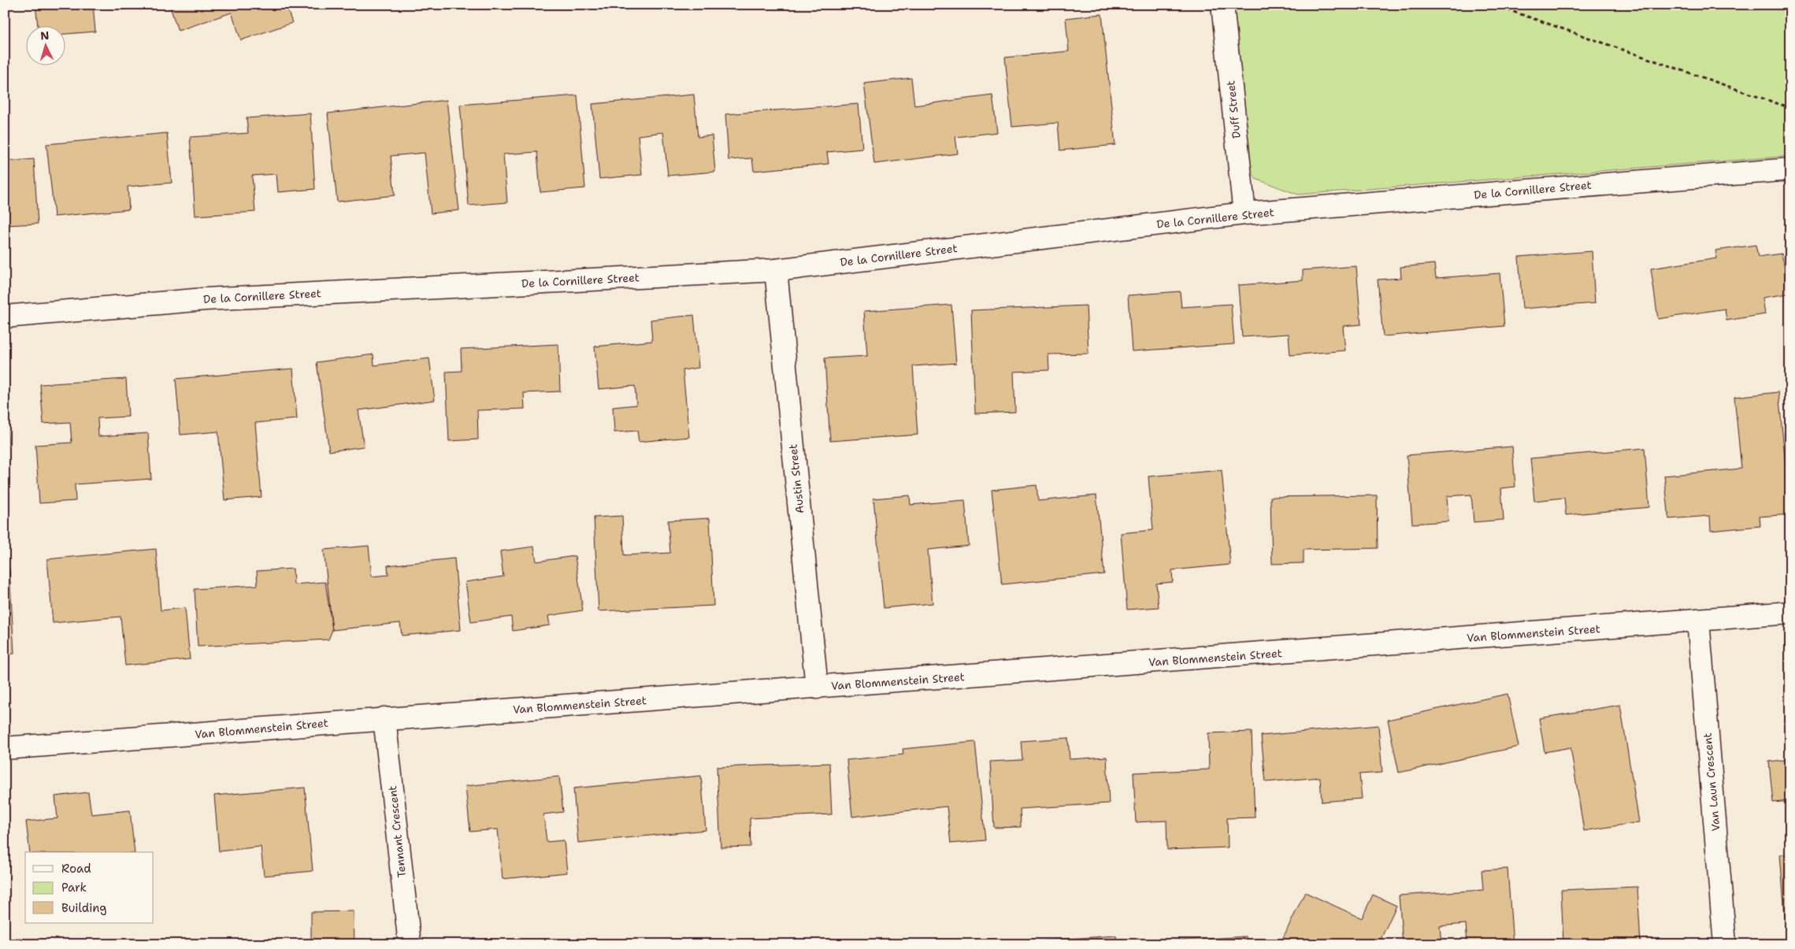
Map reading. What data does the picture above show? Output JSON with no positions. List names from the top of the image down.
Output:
{
  "streets": {
    "street": [
      "Duff Street",
      "De la Cornillere Street",
      "Austin Street",
      "Van Blommenstein Street",
      "Van Laun Crescent",
      "Tennant Crescent"
    ]
  },
  "crossings": [
    ["Duff Street", "De la Cornillere Street"],
    ["De la Cornillere Street", "Austin Street"],
    ["Austin Street", "Van Blommenstein Street"],
    ["Van Blommenstein Street", "Van Laun Crescent"],
    ["Van Blommenstein Street", "Tennant Crescent"]
  ],
  "legend": ["Road", "Park", "Building"],
  "north": "top"
}
